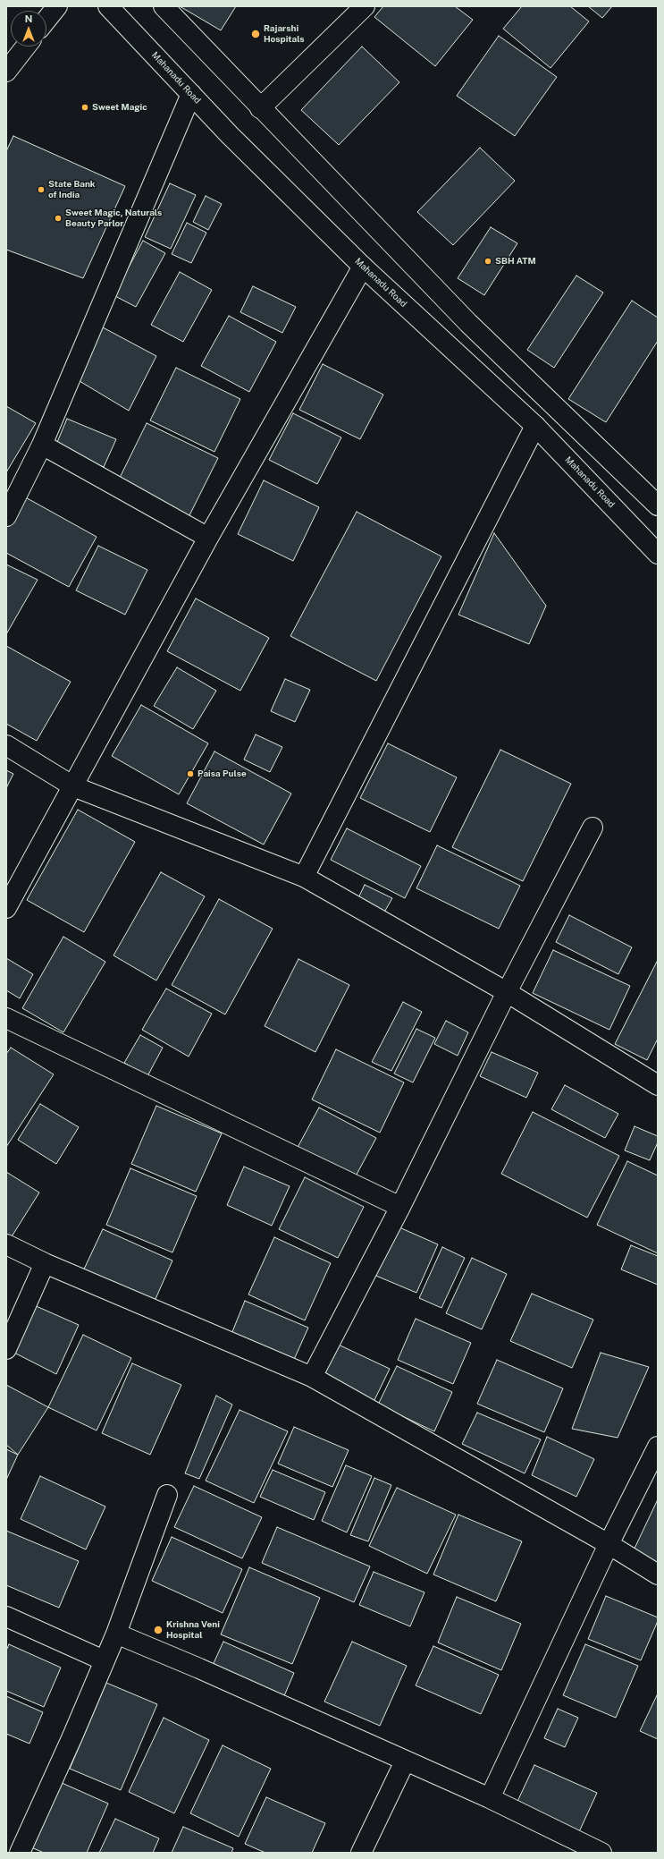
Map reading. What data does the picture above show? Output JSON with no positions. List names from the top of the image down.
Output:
{
  "streets": {
    "street": ["Mahanadu Road"]
  },
  "places": [
    "Rajarshi Hospitals",
    "Sweet Magic",
    "State Bank of India",
    "Sweet Magic, Naturals Beauty Parlor",
    "SBH ATM",
    "Paisa Pulse",
    "Krishna Veni Hospital"
  ],
  "north": "top"
}
